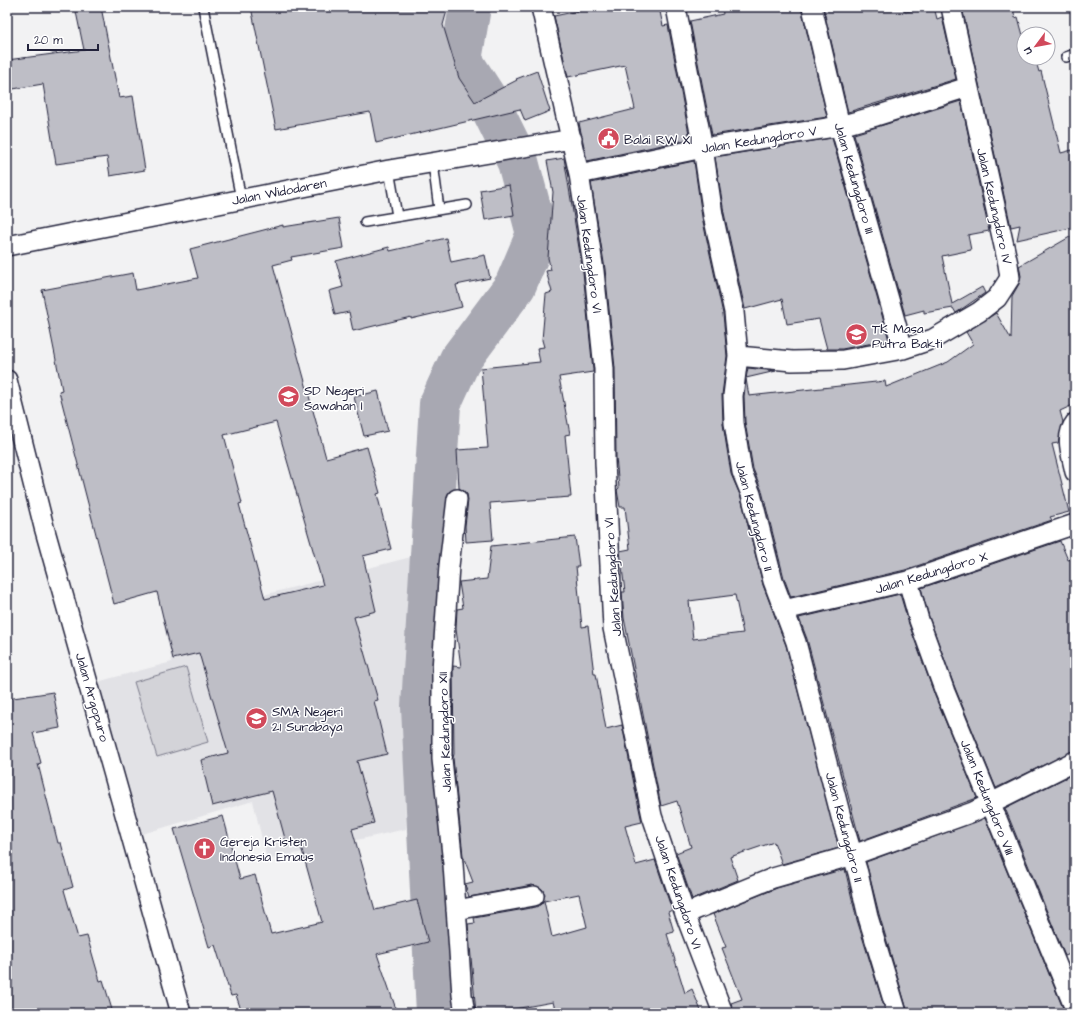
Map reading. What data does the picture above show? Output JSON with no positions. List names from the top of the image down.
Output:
{
  "streets": {
    "street": [
      "Jalan Kedungdoro V",
      "Jalan Kedungdoro III",
      "Jalan Widodaren",
      "Jalan Kedungdoro IV",
      "Jalan Kedungdoro VI",
      "Jalan Kedungdoro II",
      "Jalan Kedungdoro X",
      "Jalan Argopuro",
      "Jalan Kedungdoro XII",
      "Jalan Kedungdoro VIII"
    ]
  },
  "crossings": [
    ["Jalan Kedungdoro V", "Jalan Kedungdoro III"],
    ["Jalan Kedungdoro V", "Jalan Kedungdoro IV"],
    ["Jalan Kedungdoro V", "Jalan Kedungdoro VI"],
    ["Jalan Kedungdoro V", "Jalan Kedungdoro II"],
    ["Jalan Kedungdoro III", "Jalan Kedungdoro IV"],
    ["Jalan Kedungdoro IV", "Jalan Kedungdoro II"],
    ["Jalan Kedungdoro II", "Jalan Kedungdoro X"],
    ["Jalan Kedungdoro X", "Jalan Kedungdoro VIII"]
  ],
  "places": {
    "public building": ["Balai RW XI"],
    "school or university": ["TK Masa Putra Bakti", "SD Negeri Sawahan I", "SMA Negeri 21 Surabaya"],
    "church": ["Gereja Kristen Indonesia Emaus"]
  },
  "scale_bar": "20 m",
  "north": "bottom left"
}
